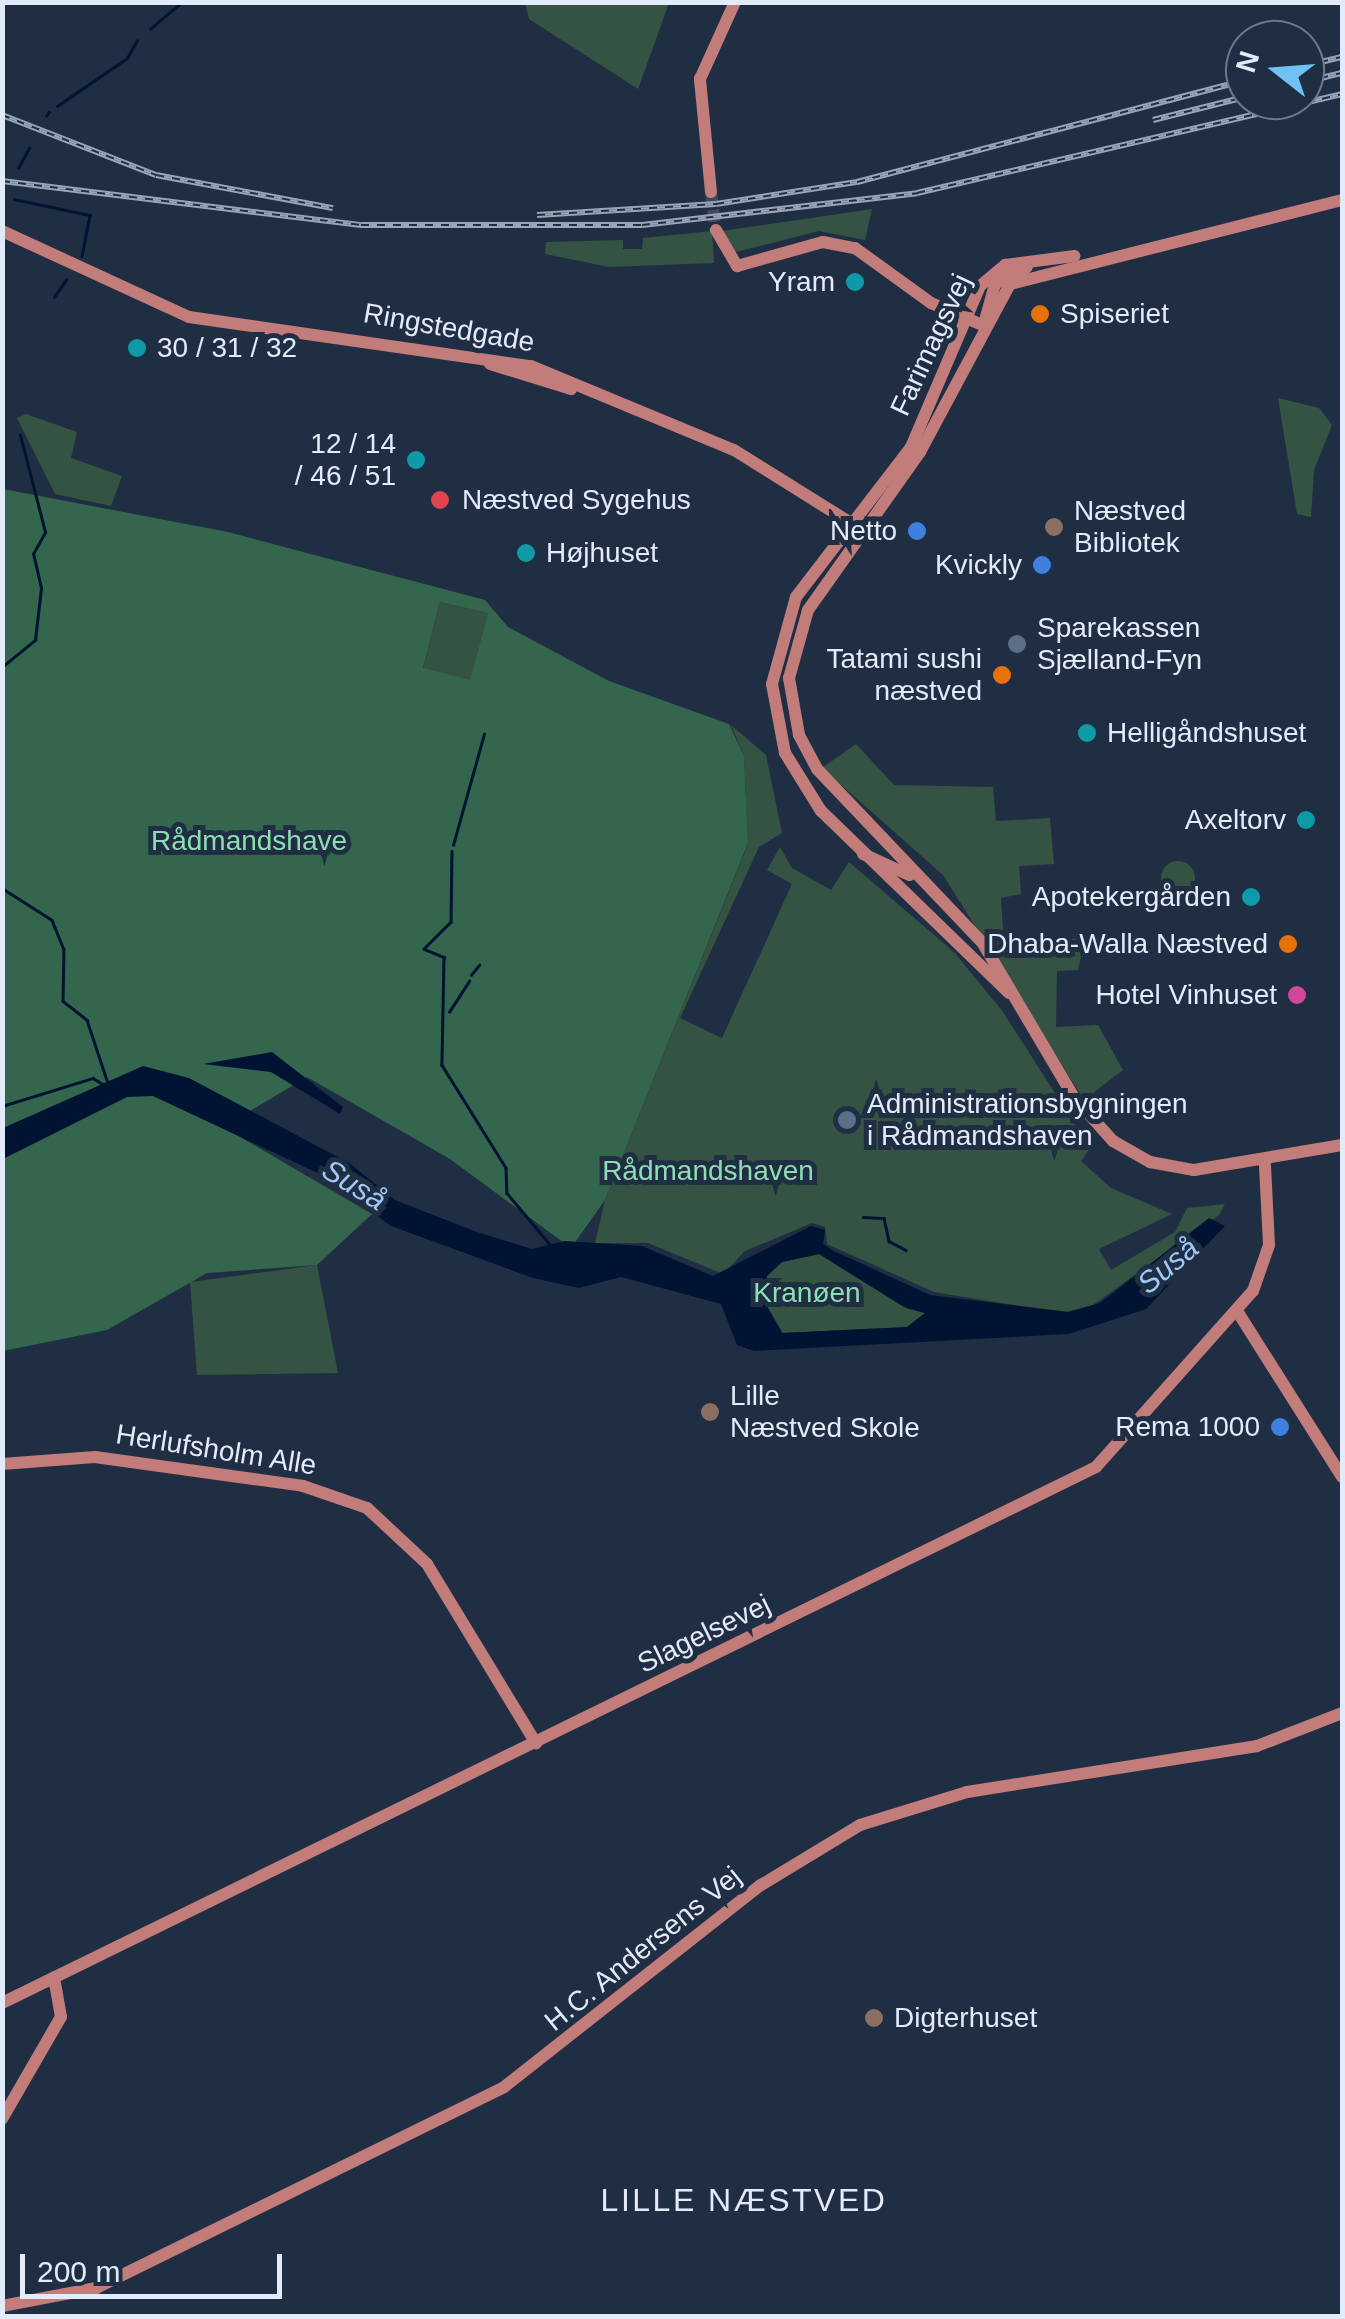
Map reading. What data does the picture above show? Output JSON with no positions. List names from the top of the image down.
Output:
{
  "streets": {
    "street": [
      "Ringstedgade",
      "Farimagsvej",
      "Herlufsholm Alle",
      "Slagelsevej",
      "H.C. Andersens Vej"
    ]
  },
  "crossings": [
    ["Ringstedgade", "Farimagsvej"],
    ["Herlufsholm Alle", "Slagelsevej"]
  ],
  "districts": ["LILLE NÆSTVED"],
  "water": ["Suså"],
  "parks": ["Rådmandshave", "Rådmandshaven", "Kranøen"],
  "places": [
    "Yram",
    "Spiseriet",
    "30 / 31 / 32",
    "12 / 14 / 46 / 51",
    "Næstved Sygehus",
    "Næstved Bibliotek",
    "Netto",
    "Højhuset",
    "Kvickly",
    "Sparekassen Sjælland-Fyn",
    "Tatami sushi næstved",
    "Helligåndshuset",
    "Axeltorv",
    "Apotekergården",
    "Dhaba-Walla Næstved",
    "Hotel Vinhuset",
    "Administrationsbygningen i Rådmandshaven",
    "Lille Næstved Skole",
    "Rema 1000",
    "Digterhuset"
  ],
  "scale_bar": "200 m",
  "north": "left"
}
